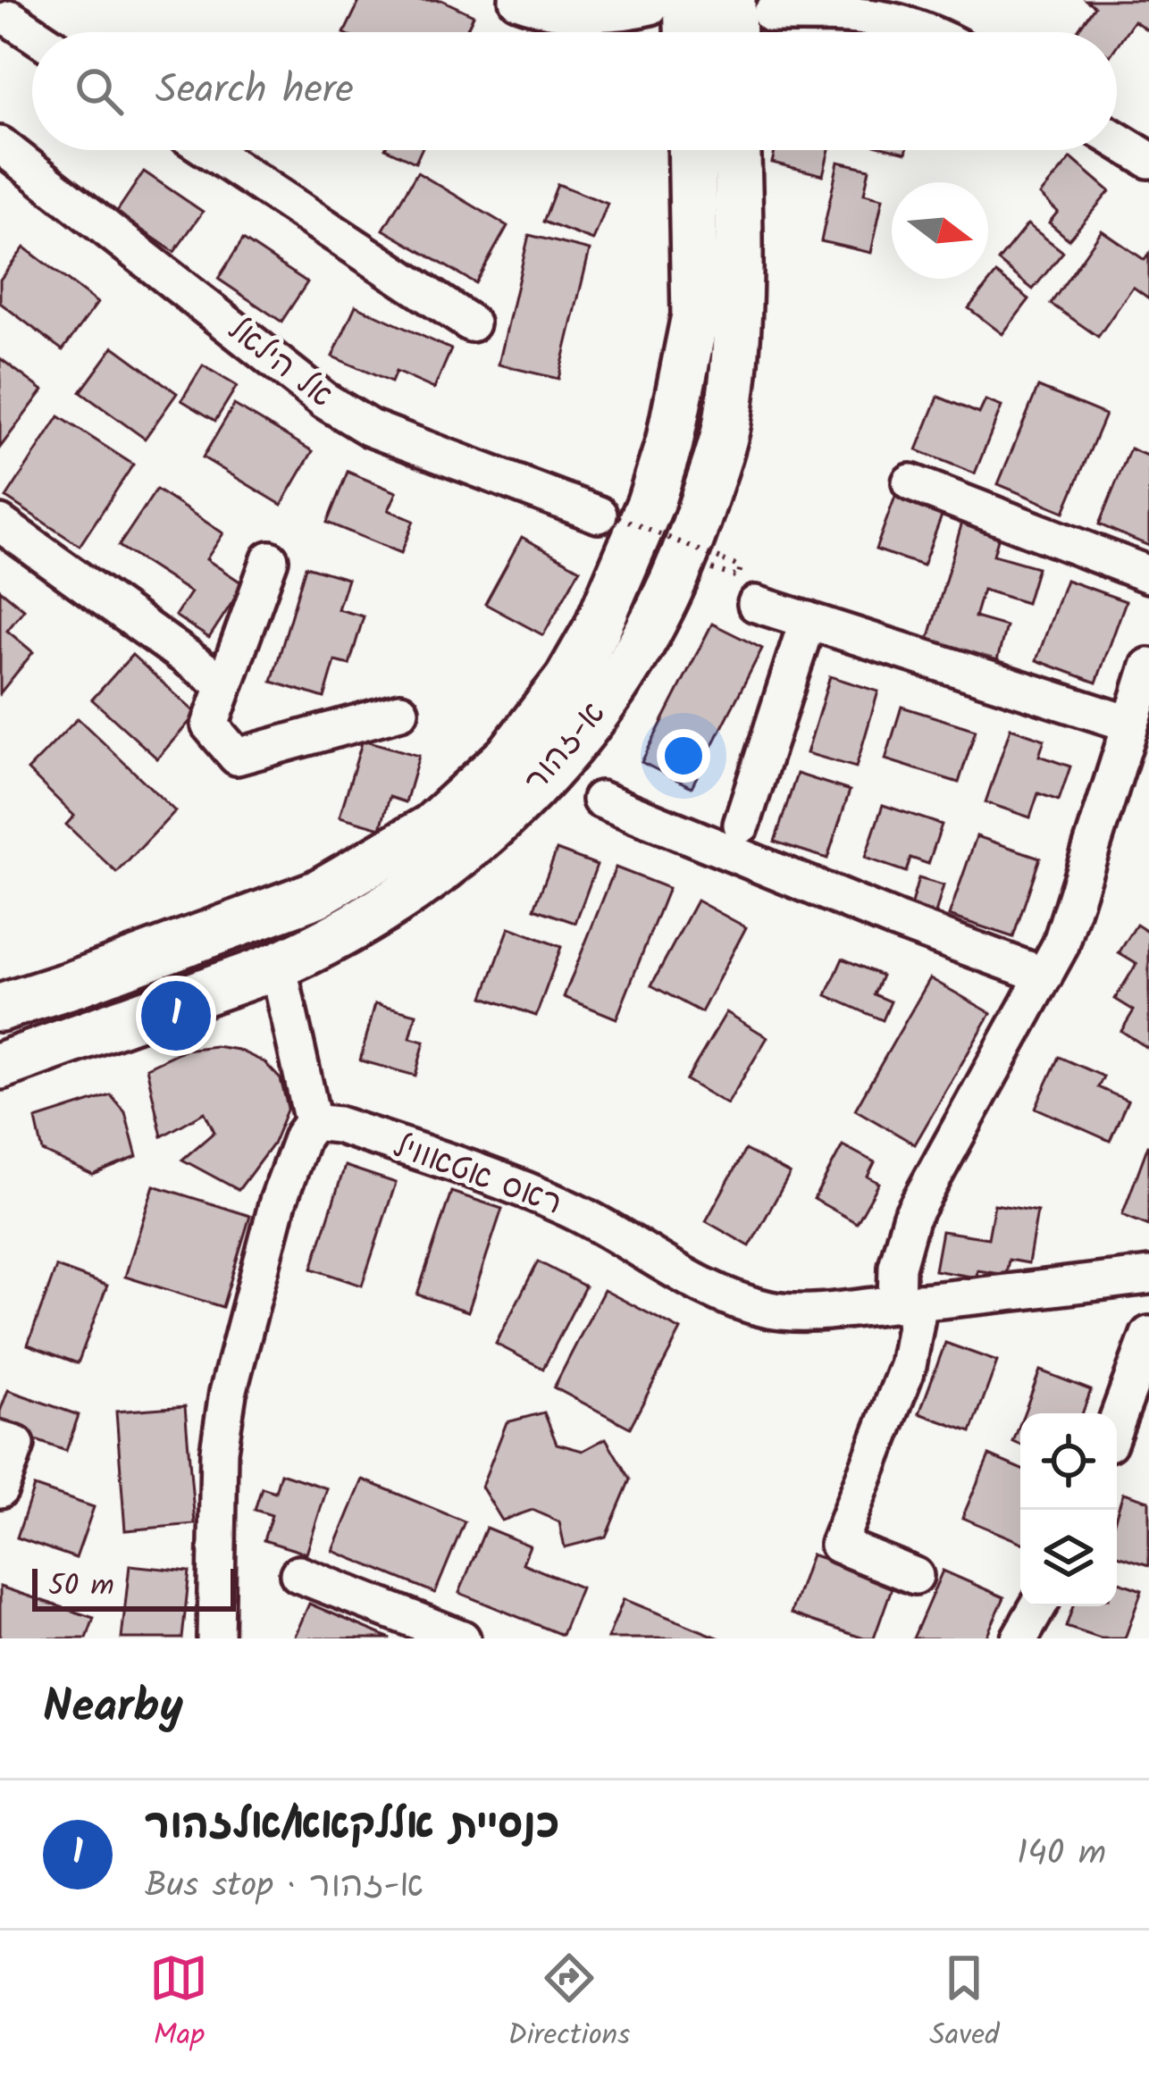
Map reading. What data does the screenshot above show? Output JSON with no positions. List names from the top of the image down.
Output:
{
  "streets": {
    "main road": ["א-זהור"],
    "street": ["אל הילאל", "ראס אטאוויל"]
  },
  "scale_bar": "50 m",
  "north": "right",
  "page": {
    "search": "Search here",
    "pins": "1",
    "scale": "50 m",
    "heading": "Nearby",
    "list": [
      {
        "mark": "1",
        "name": "כנסיית אללקאא/אלזהור",
        "note": "Bus stop · א-זהור",
        "value": "140 m"
      }
    ],
    "nav": ["Map", "Directions", "Saved"]
  }
}
